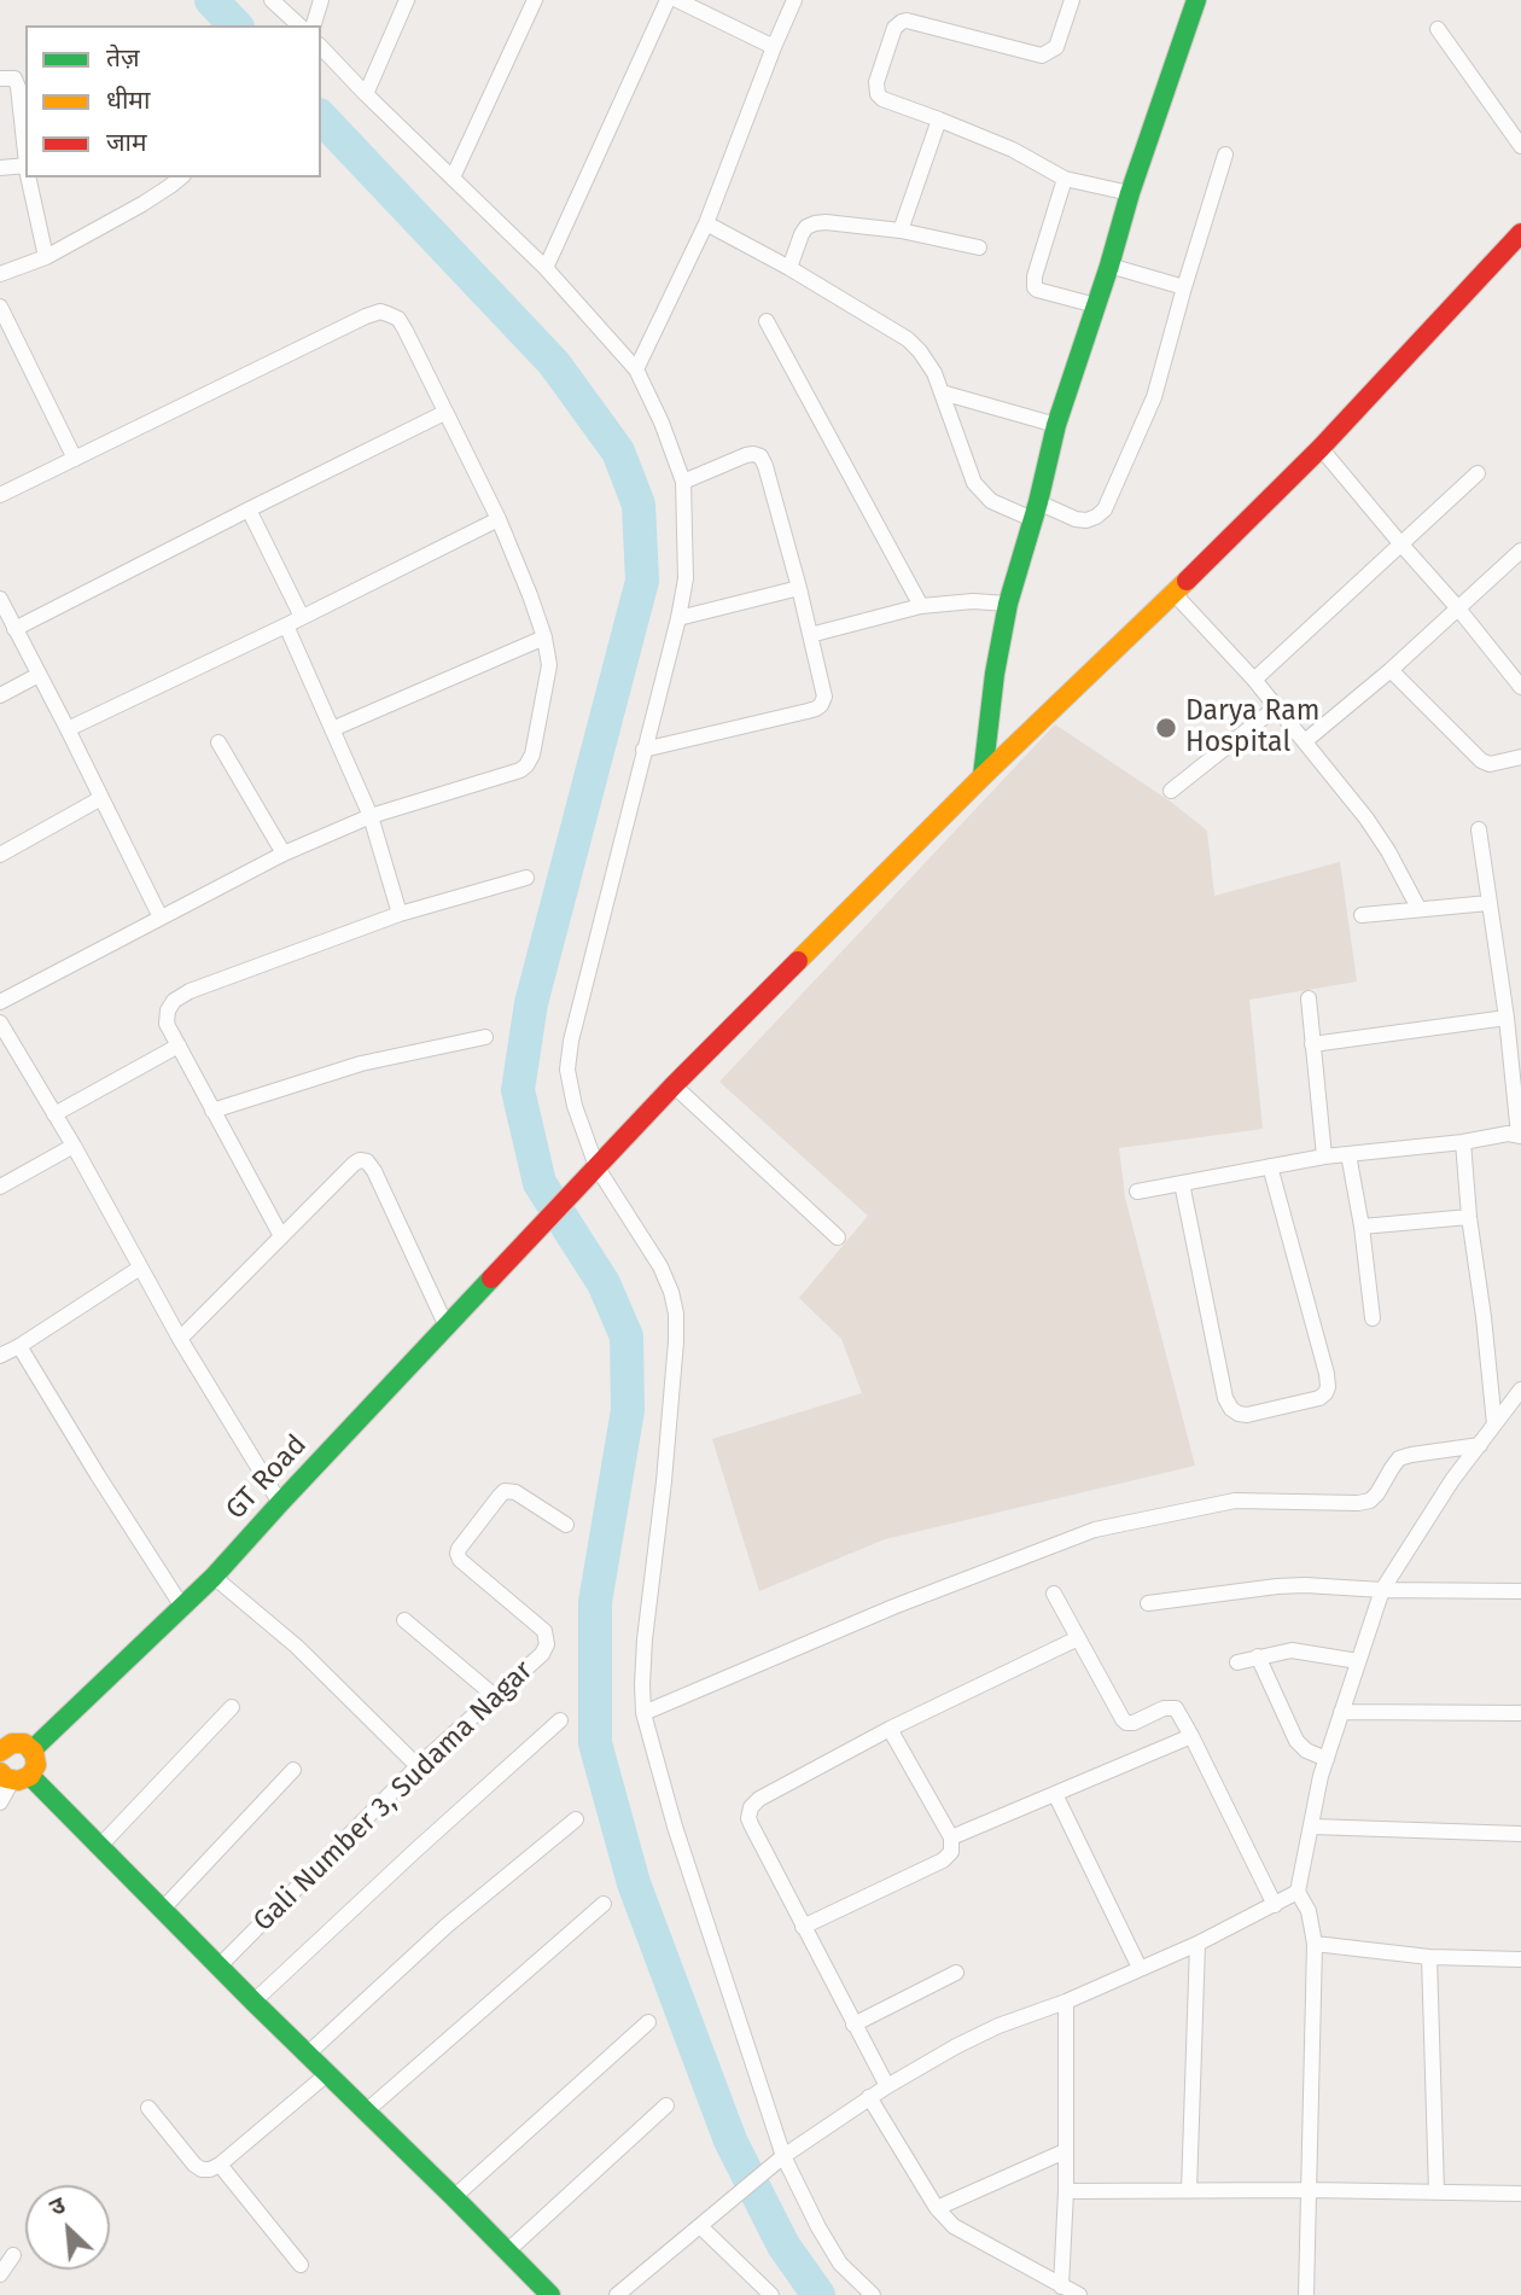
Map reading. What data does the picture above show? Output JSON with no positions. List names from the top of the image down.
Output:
{
  "streets": {
    "main road": ["GT Road"],
    "street": ["Gali Number 3, Sudama Nagar"]
  },
  "places": ["Darya Ram Hospital"],
  "legend": ["तेज़", "धीमा", "जाम"],
  "north": "top left"
}
